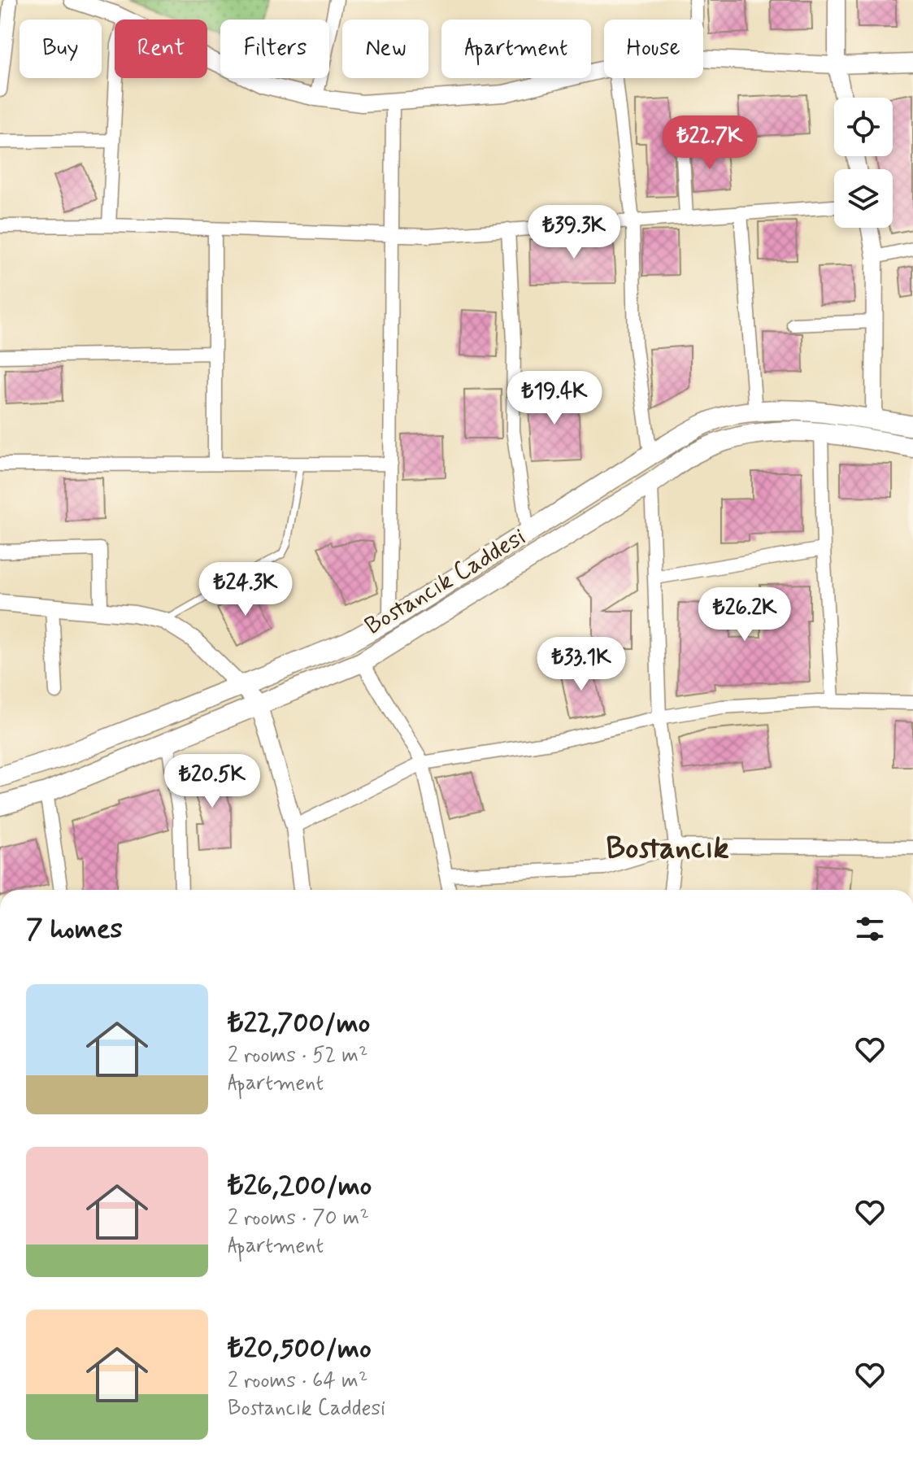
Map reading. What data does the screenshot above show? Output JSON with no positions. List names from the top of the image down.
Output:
{
  "streets": {
    "main road": ["Bostancık Caddesi"]
  },
  "districts": ["Bostancık"],
  "page": {
    "chip": [
      "Buy",
      "Rent",
      "Filters",
      "New",
      "Apartment",
      "House"
    ],
    "price": [
      "₺22.7K",
      "₺39.3K",
      "₺19.4K",
      "₺24.3K",
      "₺26.2K",
      "₺33.1K",
      "₺20.5K"
    ],
    "heading": "7 homes",
    "list": [
      {
        "name": "₺22,700/mo",
        "note": "2 rooms · 52 m² · Apartment"
      },
      {
        "name": "₺26,200/mo",
        "note": "2 rooms · 70 m² · Apartment"
      },
      {
        "name": "₺20,500/mo",
        "note": "2 rooms · 64 m² · Bostancık Caddesi"
      }
    ]
  }
}
